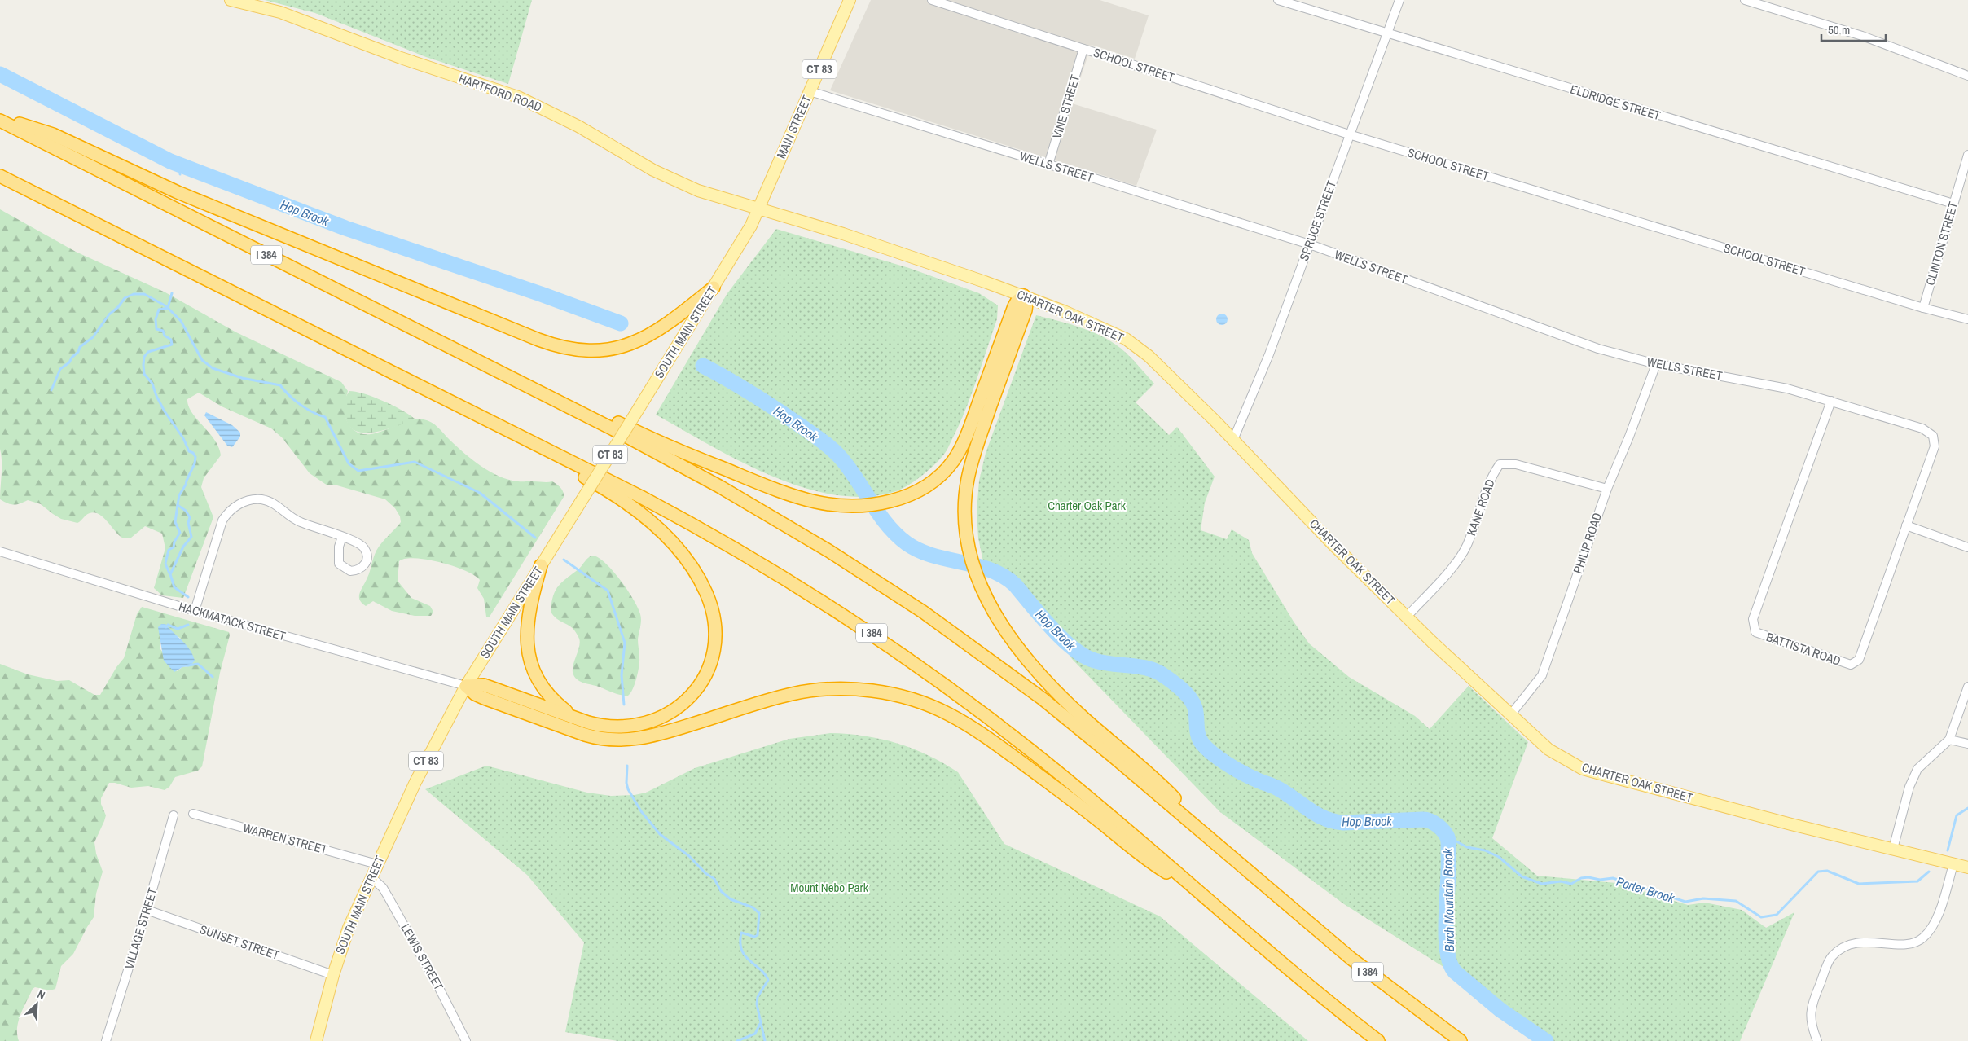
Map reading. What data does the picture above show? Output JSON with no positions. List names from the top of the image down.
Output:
{
  "streets": {
    "highway": ["I 384"],
    "main road": [
      "CT 83",
      "HARTFORD ROAD",
      "MAIN STREET",
      "CHARTER OAK STREET",
      "SOUTH MAIN STREET"
    ],
    "street": [
      "SCHOOL STREET",
      "ELDRIDGE STREET",
      "VINE STREET",
      "WELLS STREET",
      "SPRUCE STREET",
      "CLINTON STREET",
      "KANE ROAD",
      "PHILIP ROAD",
      "HACKMATACK STREET",
      "BATTISTA ROAD",
      "WARREN STREET",
      "VILLAGE STREET",
      "SUNSET STREET",
      "LEWIS STREET"
    ]
  },
  "crossings": [
    ["SCHOOL STREET", "VINE STREET"],
    ["SCHOOL STREET", "SPRUCE STREET"],
    ["SCHOOL STREET", "CLINTON STREET"],
    ["HARTFORD ROAD", "MAIN STREET"],
    ["HARTFORD ROAD", "CHARTER OAK STREET"],
    ["HARTFORD ROAD", "SOUTH MAIN STREET"],
    ["ELDRIDGE STREET", "SPRUCE STREET"],
    ["ELDRIDGE STREET", "CLINTON STREET"],
    ["VINE STREET", "WELLS STREET"],
    ["MAIN STREET", "WELLS STREET"],
    ["MAIN STREET", "CHARTER OAK STREET"],
    ["MAIN STREET", "SOUTH MAIN STREET"],
    ["WELLS STREET", "SPRUCE STREET"],
    ["WELLS STREET", "PHILIP ROAD"],
    ["WELLS STREET", "BATTISTA ROAD"],
    ["SPRUCE STREET", "CHARTER OAK STREET"],
    ["CHARTER OAK STREET", "SOUTH MAIN STREET"],
    ["CHARTER OAK STREET", "KANE ROAD"],
    ["CHARTER OAK STREET", "PHILIP ROAD"],
    ["SOUTH MAIN STREET", "HACKMATACK STREET"],
    ["SOUTH MAIN STREET", "WARREN STREET"],
    ["SOUTH MAIN STREET", "SUNSET STREET"],
    ["SOUTH MAIN STREET", "LEWIS STREET"],
    ["KANE ROAD", "PHILIP ROAD"],
    ["VILLAGE STREET", "SUNSET STREET"]
  ],
  "water": ["Hop Brook", "Porter Brook", "Birch Mountain Brook"],
  "parks": ["Charter Oak Park", "Mount Nebo Park"],
  "scale_bar": "50 m",
  "north": "top right"
}
